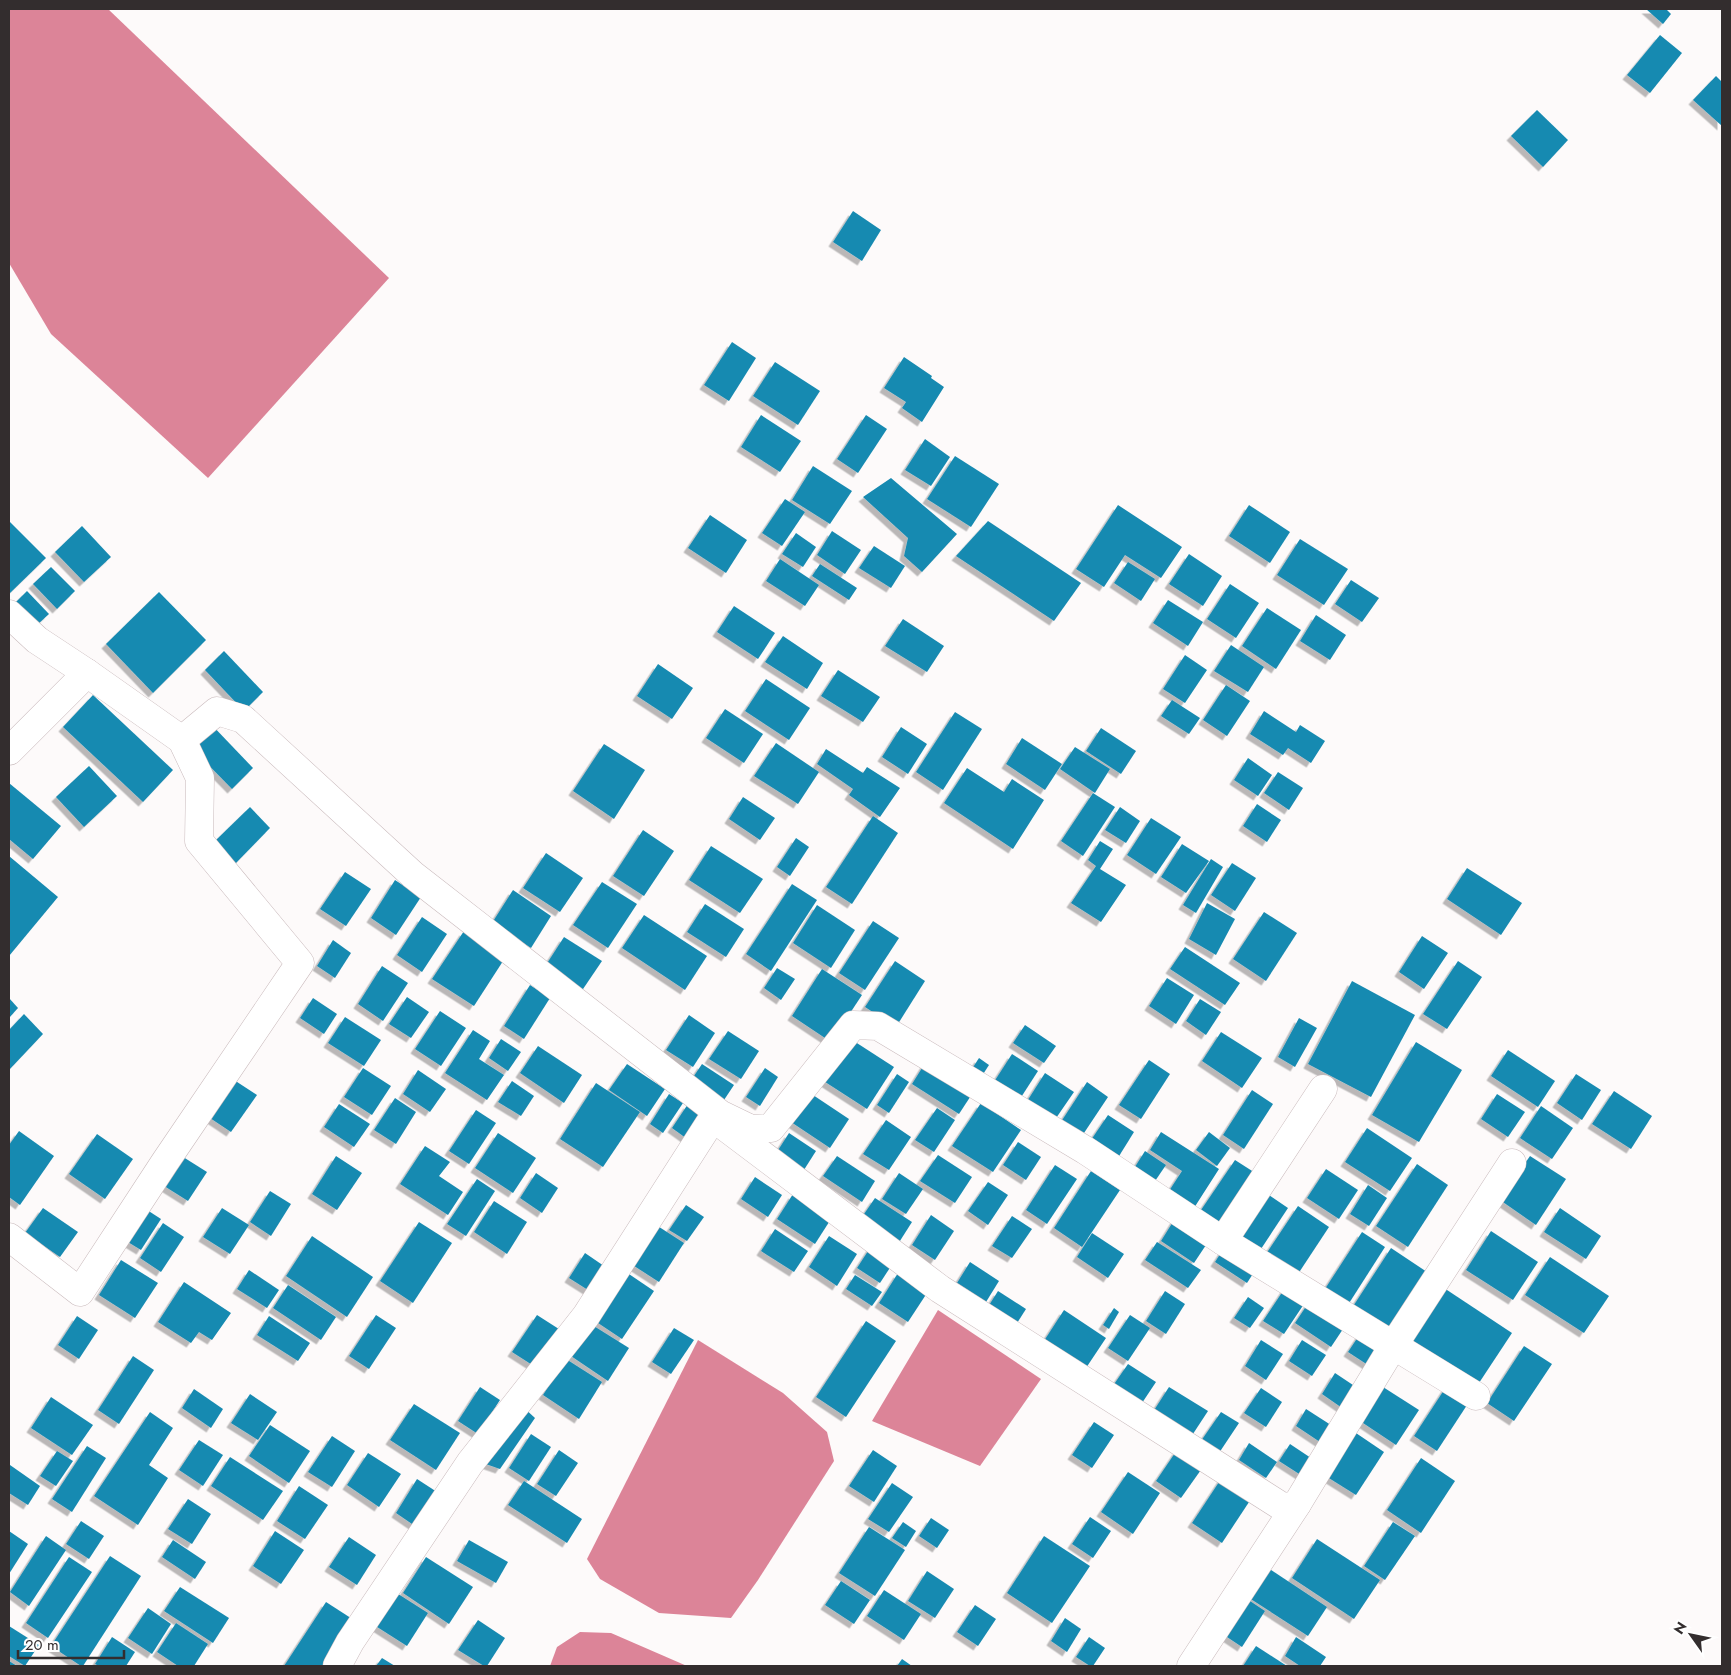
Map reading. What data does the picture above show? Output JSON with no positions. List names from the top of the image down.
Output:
{
  "scale_bar": "20 m",
  "north": "top left"
}
